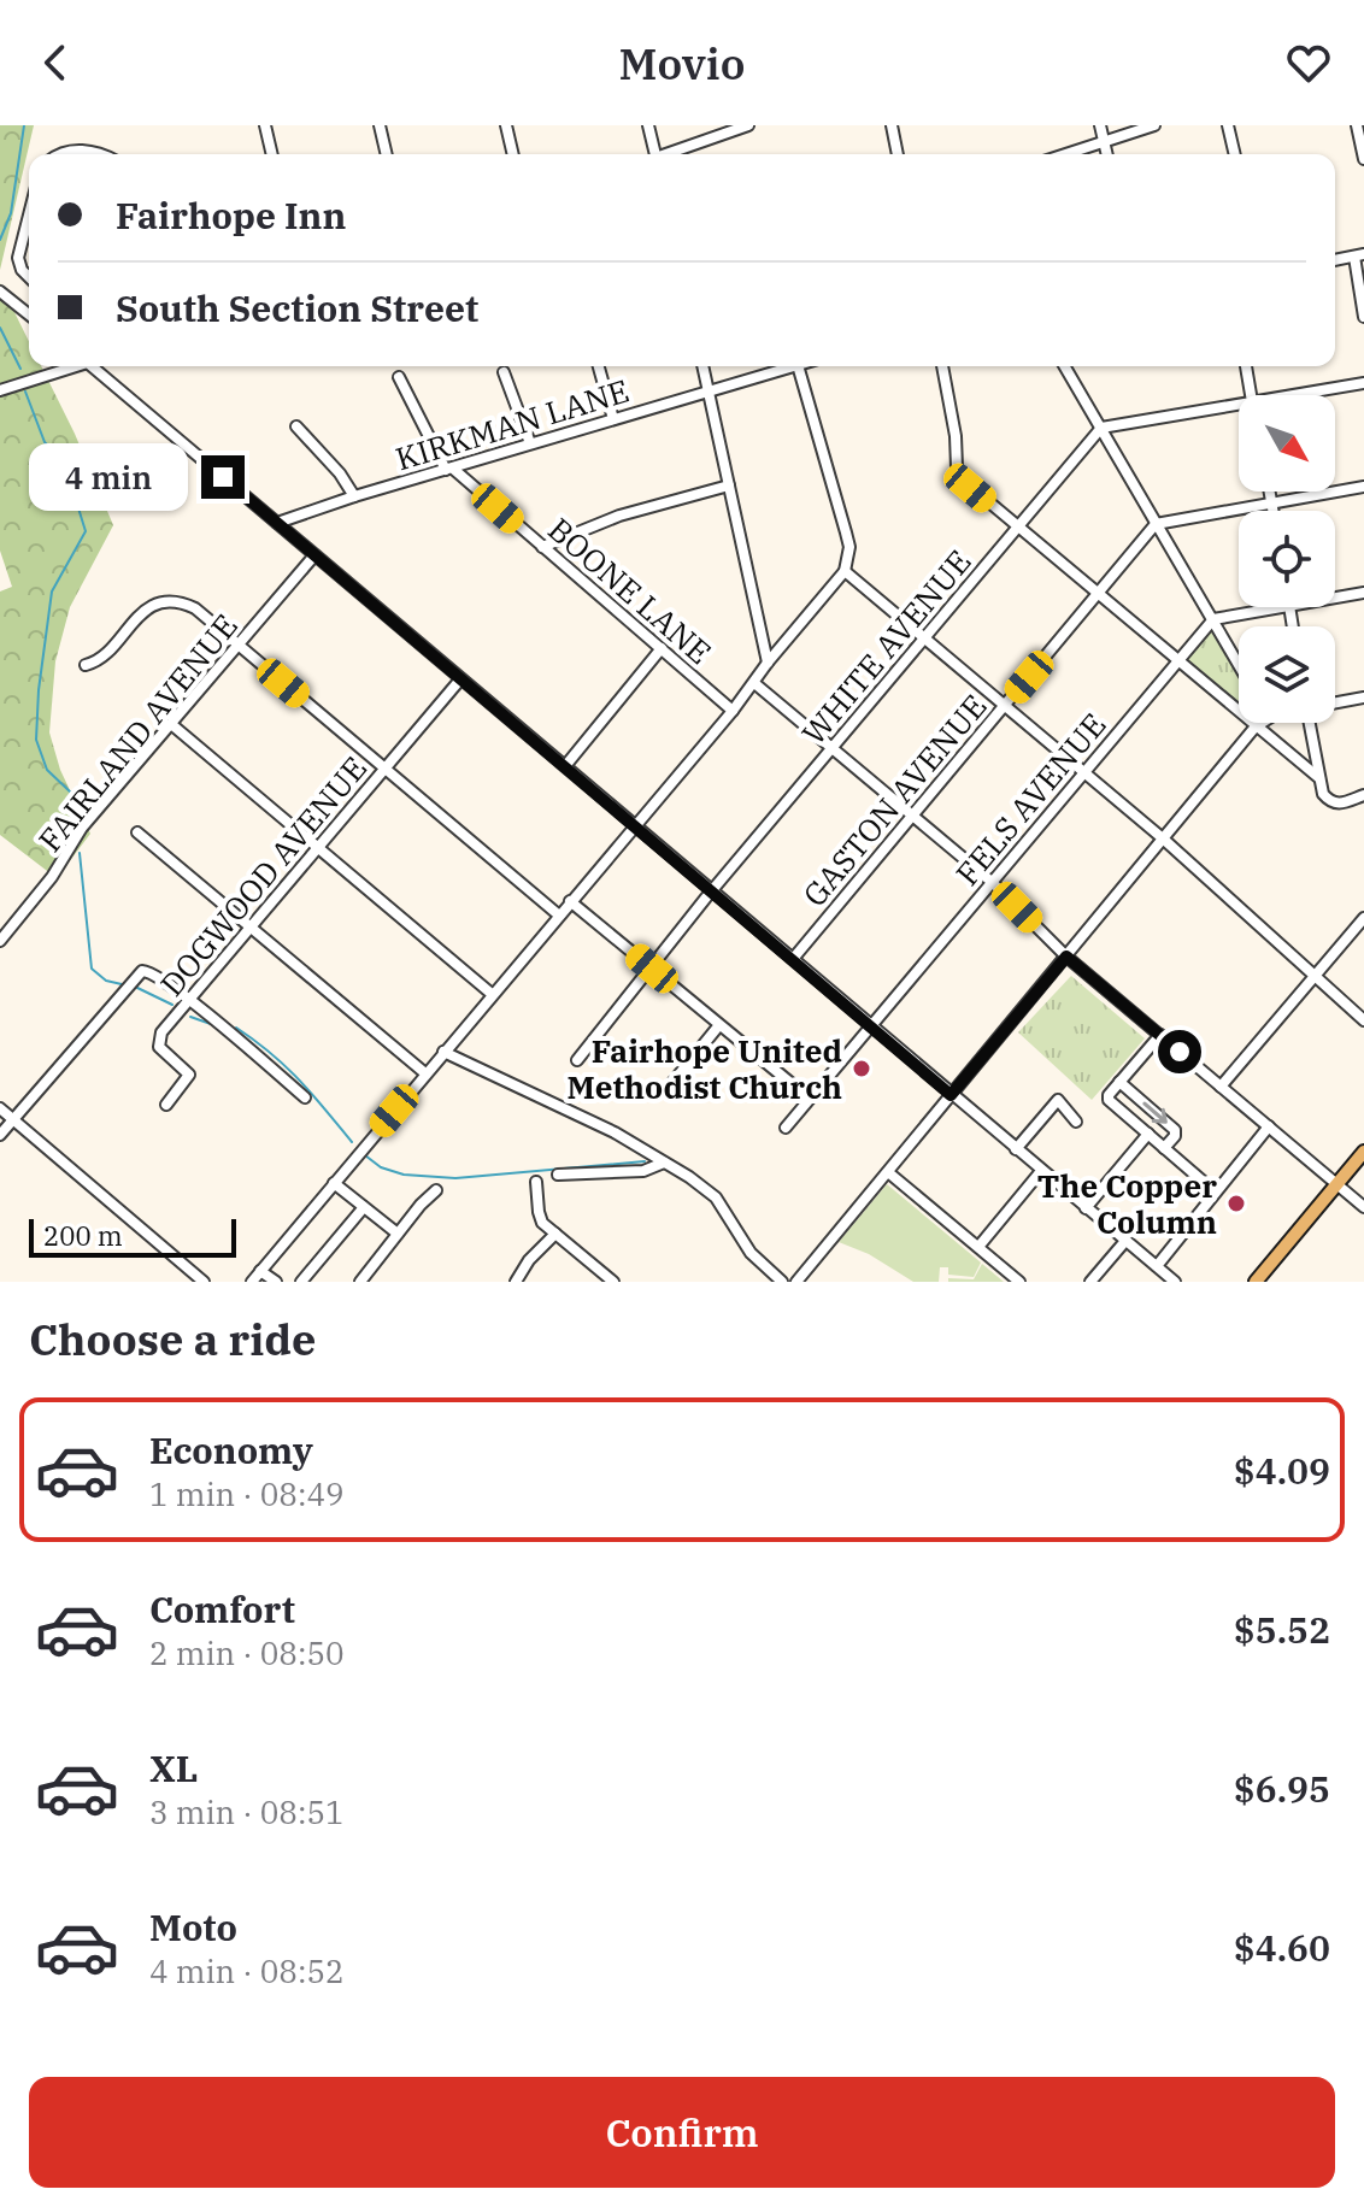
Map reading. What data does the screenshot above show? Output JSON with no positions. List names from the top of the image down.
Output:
{
  "streets": {
    "street": [
      "KIRKMAN LANE",
      "BOONE LANE",
      "WHITE AVENUE",
      "FAIRLAND AVENUE",
      "FELS AVENUE",
      "GASTON AVENUE",
      "DOGWOOD AVENUE"
    ]
  },
  "crossings": [
    ["KIRKMAN LANE", "BOONE LANE"]
  ],
  "places": ["Fairhope United Methodist Church", "The Copper Column"],
  "scale_bar": "200 m",
  "north": "bottom right",
  "page": {
    "header": "Movio",
    "banner": ["Fairhope Inn", "South Section Street"],
    "bubble": "4 min",
    "scale": "200 m",
    "heading": "Choose a ride",
    "list": [
      {
        "name": "Economy",
        "note": "1 min · 08:49",
        "value": "$4.09"
      },
      {
        "name": "Comfort",
        "note": "2 min · 08:50",
        "value": "$5.52"
      },
      {
        "name": "XL",
        "note": "3 min · 08:51",
        "value": "$6.95"
      },
      {
        "name": "Moto",
        "note": "4 min · 08:52",
        "value": "$4.60"
      }
    ],
    "buttons": "Confirm"
  }
}
